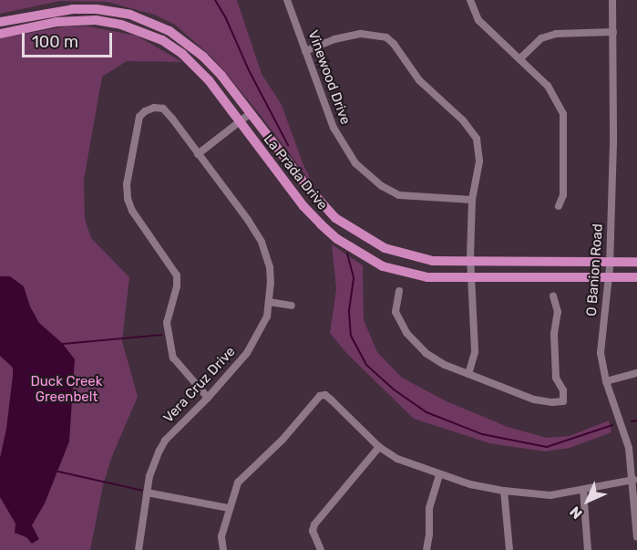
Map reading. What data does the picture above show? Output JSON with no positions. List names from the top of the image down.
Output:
{
  "streets": {
    "main road": ["La Prada Drive"],
    "street": ["Vinewood Drive", "O Banion Road", "Vera Cruz Drive"]
  },
  "crossings": [
    ["La Prada Drive", "O Banion Road"]
  ],
  "parks": ["Duck Creek Greenbelt"],
  "scale_bar": "100 m",
  "north": "bottom left"
}
